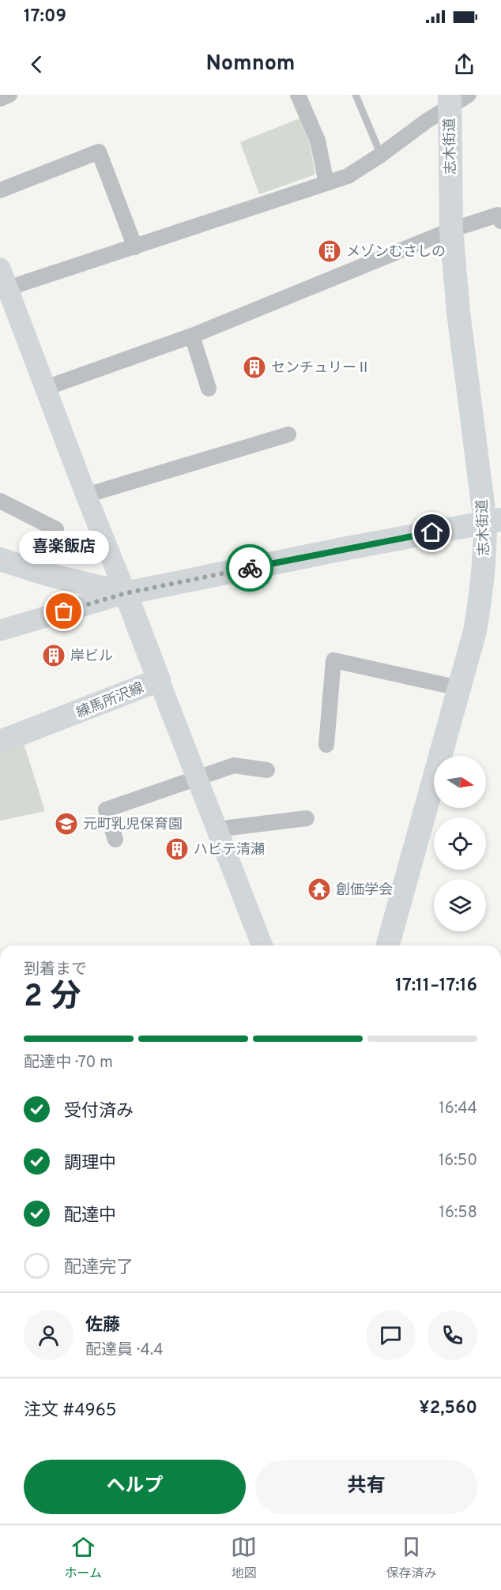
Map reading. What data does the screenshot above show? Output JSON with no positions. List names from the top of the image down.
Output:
{
  "streets": {
    "main road": ["志木街道", "練馬所沢線"]
  },
  "places": {
    "building": [
      "メゾンむさしの",
      "センチュリーⅡ",
      "岸ビル",
      "ハビテ清瀬"
    ],
    "other": ["喜楽飯店"],
    "school or university": ["元町乳児保育園"],
    "temple": ["創価学会"]
  },
  "north": "right",
  "page": {
    "status": "17:09",
    "header": "Nomnom",
    "bubble": "喜楽飯店",
    "heading": ["2 分", "到着まで", "17:11–17:16"],
    "panel": [
      "佐藤",
      "配達員 · 4.4",
      "注文 #4965",
      "¥2,560"
    ],
    "bar": "配達中 · 70 m",
    "list": [
      ["受付済み", "16:44"],
      ["調理中", "16:50"],
      ["配達中", "16:58"],
      "配達完了"
    ],
    "buttons": ["ヘルプ", "共有"],
    "tabs": ["ホーム", "地図", "保存済み"]
  }
}
